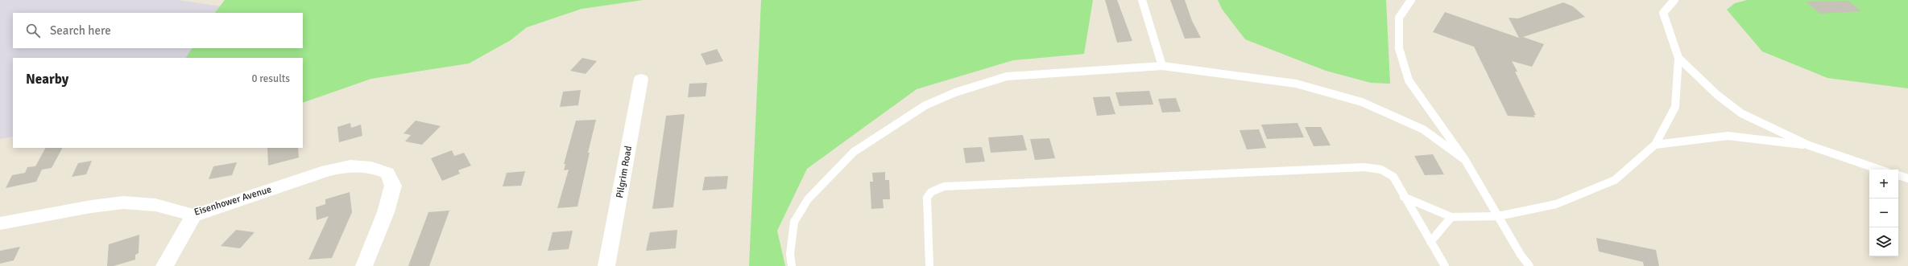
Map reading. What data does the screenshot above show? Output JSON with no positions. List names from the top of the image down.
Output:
{
  "streets": {
    "street": ["Pilgrim Road", "Eisenhower Avenue"]
  },
  "page": {
    "search": "Search here",
    "heading": ["Nearby", "0 results"],
    "map_buttons": ["+", "−"]
  }
}
